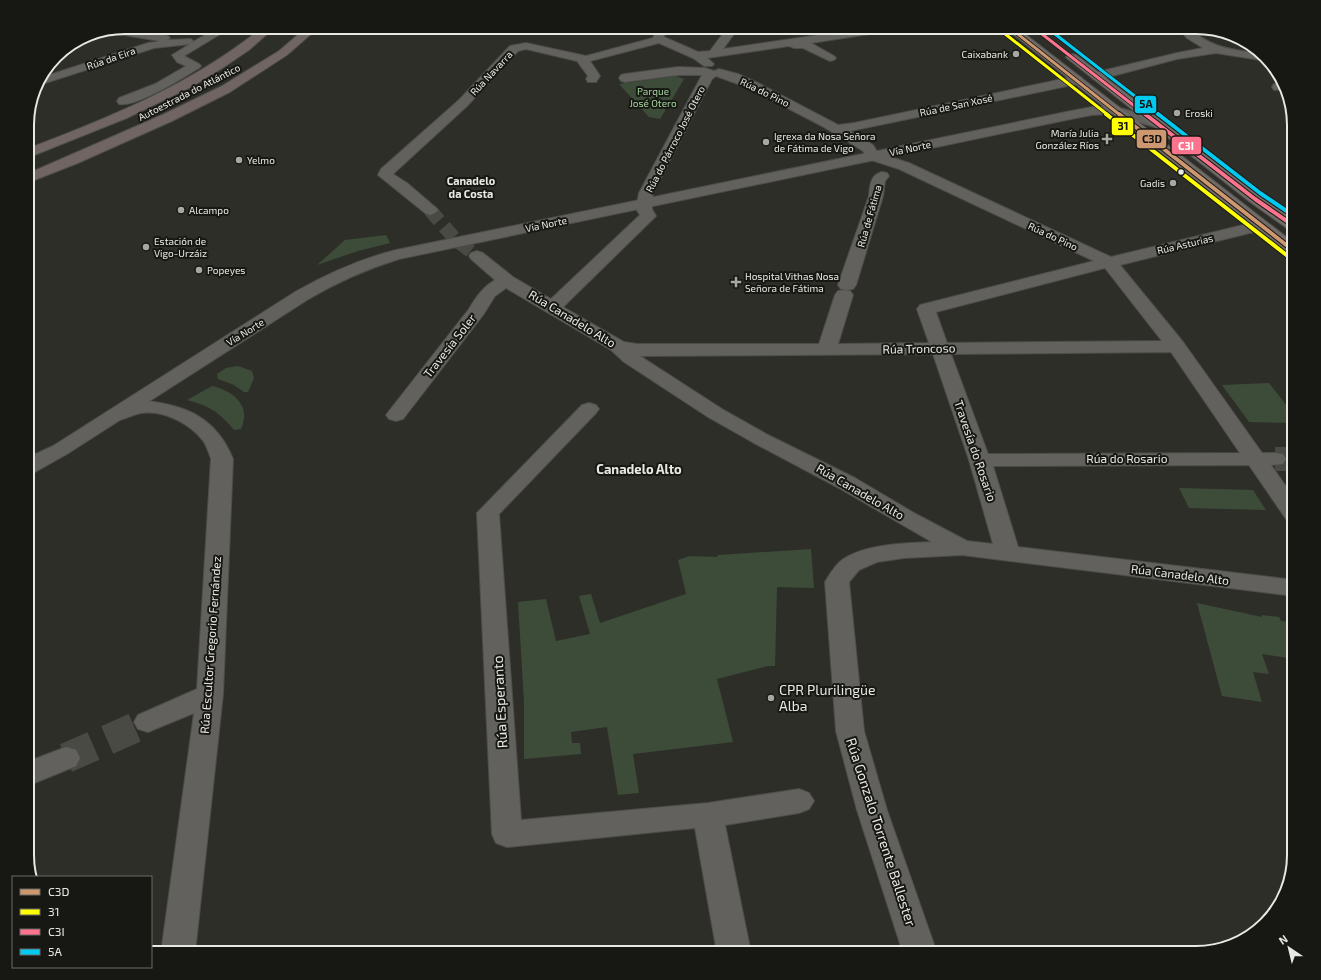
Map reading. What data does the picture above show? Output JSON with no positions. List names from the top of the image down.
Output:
{
  "streets": {
    "highway": ["Autoestrada do Atlántico"],
    "street": [
      "Rúa da Eira",
      "Rúa Navarra",
      "Rúa do Pino",
      "Rúa de San Xosé",
      "Rúa do Párroco José Otero",
      "Vía Norte",
      "Rúa de Fátima",
      "Rúa Asturias",
      "Rúa Canadelo Alto",
      "Travesía Soler",
      "Rúa Troncoso",
      "Travesía do Rosario",
      "Rúa do Rosario",
      "Rúa Escultor Gregorio Fernández",
      "Rúa Esperanto",
      "Rúa Gonzalo Torrente Ballester"
    ]
  },
  "crossings": [
    ["Rúa Navarra", "Rúa do Pino"],
    ["Rúa do Pino", "Rúa de San Xosé"],
    ["Rúa do Pino", "Rúa do Párroco José Otero"],
    ["Rúa do Pino", "Vía Norte"],
    ["Rúa do Pino", "Rúa de Fátima"],
    ["Rúa do Pino", "Rúa Asturias"],
    ["Rúa do Pino", "Rúa Troncoso"],
    ["Rúa do Pino", "Rúa do Rosario"],
    ["Rúa do Párroco José Otero", "Vía Norte"],
    ["Rúa do Párroco José Otero", "Rúa Canadelo Alto"],
    ["Vía Norte", "Rúa de Fátima"],
    ["Vía Norte", "Rúa Escultor Gregorio Fernández"],
    ["Rúa de Fátima", "Rúa Troncoso"],
    ["Rúa Asturias", "Rúa Troncoso"],
    ["Rúa Asturias", "Travesía do Rosario"],
    ["Rúa Canadelo Alto", "Travesía Soler"],
    ["Rúa Canadelo Alto", "Rúa Troncoso"],
    ["Rúa Canadelo Alto", "Travesía do Rosario"],
    ["Rúa Canadelo Alto", "Rúa Gonzalo Torrente Ballester"],
    ["Rúa Troncoso", "Travesía do Rosario"],
    ["Travesía do Rosario", "Rúa do Rosario"]
  ],
  "districts": ["Canadelo da Costa", "Canadelo Alto"],
  "parks": ["Parque José Otero"],
  "places": {
    "other": [
      "Caixabank",
      "Eroski",
      "Igrexa da Nosa Señora de Fátima de Vigo",
      "Yelmo",
      "Gadis",
      "Alcampo",
      "Estación de Vigo-Urzáiz",
      "Popeyes",
      "CPR Plurilingüe Alba"
    ],
    "health": ["María Julia González Ríos", "Hospital Vithas Nosa Señora de Fátima"]
  },
  "lines": [
    "transit line C3D",
    "transit line 31",
    "transit line C3I",
    "transit line 5A"
  ],
  "legend": [
    "C3D",
    "31",
    "C3I",
    "5A"
  ],
  "north": "top left"
}
